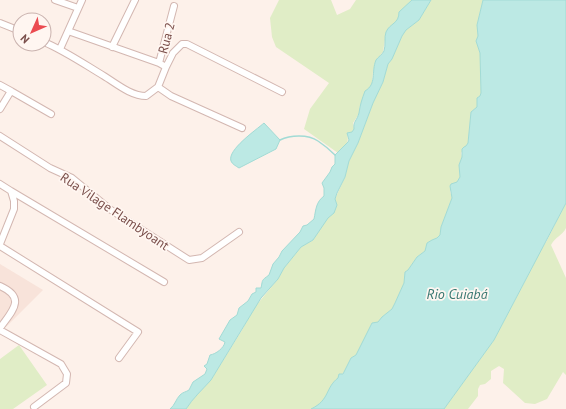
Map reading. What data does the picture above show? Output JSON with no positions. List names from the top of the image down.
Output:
{
  "streets": {
    "street": ["Rua 2", "Rua Vilage Flambyoant"]
  },
  "water": ["Rio Cuiabá"],
  "north": "bottom left"
}
